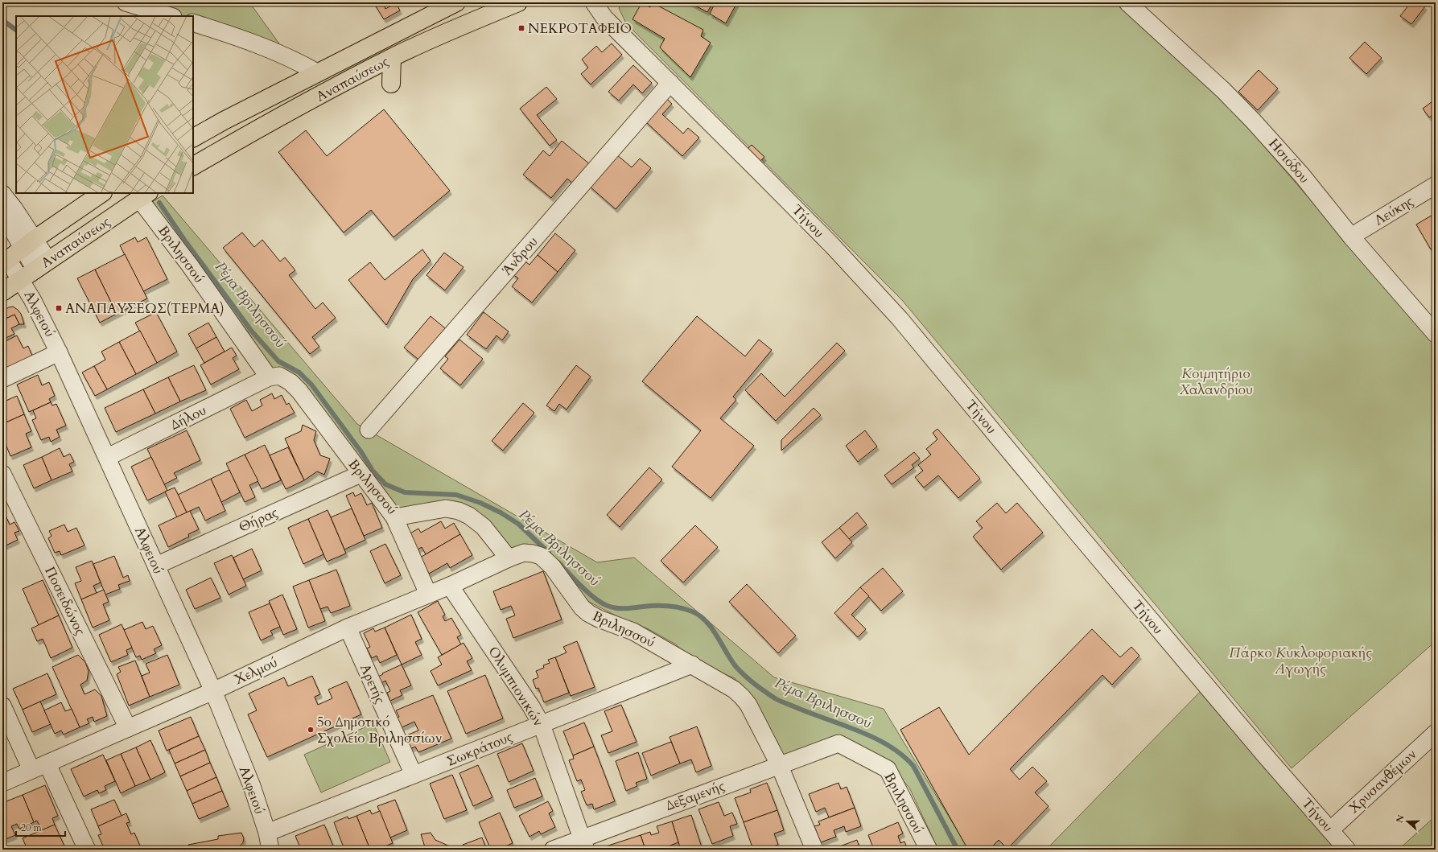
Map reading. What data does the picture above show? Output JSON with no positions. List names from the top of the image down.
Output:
{
  "streets": {
    "main road": ["Αναπαύσεως"],
    "street": [
      "Ησιόδου",
      "Λεύκης",
      "Τήνου",
      "Βριλησσού",
      "Άνδρου",
      "Αλφειού",
      "Δήλου",
      "Θήρας",
      "Ποσειδώνος",
      "Χελμού",
      "Αρετής",
      "Ολυμπιονικών",
      "Σωκράτους",
      "Χρυσανθέμων",
      "Δεξαμενής"
    ]
  },
  "crossings": [
    ["Αναπαύσεως", "Βριλησσού"],
    ["Αναπαύσεως", "Αλφειού"],
    ["Ησιόδου", "Λεύκης"],
    ["Τήνου", "Άνδρου"],
    ["Τήνου", "Χρυσανθέμων"],
    ["Βριλησσού", "Δήλου"],
    ["Βριλησσού", "Θήρας"],
    ["Βριλησσού", "Χελμού"],
    ["Βριλησσού", "Σωκράτους"],
    ["Βριλησσού", "Δεξαμενής"],
    ["Αλφειού", "Δήλου"],
    ["Αλφειού", "Θήρας"],
    ["Αλφειού", "Χελμού"],
    ["Αλφειού", "Σωκράτους"],
    ["Ποσειδώνος", "Χελμού"],
    ["Χελμού", "Αρετής"],
    ["Χελμού", "Ολυμπιονικών"],
    ["Αρετής", "Σωκράτους"],
    ["Ολυμπιονικών", "Σωκράτους"],
    ["Ολυμπιονικών", "Δεξαμενής"]
  ],
  "water": ["Ρέμα Βριλησσού"],
  "parks": ["Κοιμητήριο Χαλανδρίου", "Πάρκο Κυκλοφοριακής Αγωγής"],
  "places": {
    "transit": ["ΝΕΚΡΟΤΑΦΕΙΟ", "ΑΝΑΠΑΥΣΕΩΣ(ΤΕΡΜΑ)"],
    "other": ["5ο Δημοτικό Σχολείο Βριλησσίων"]
  },
  "scale_bar": "20 m",
  "north": "left"
}
